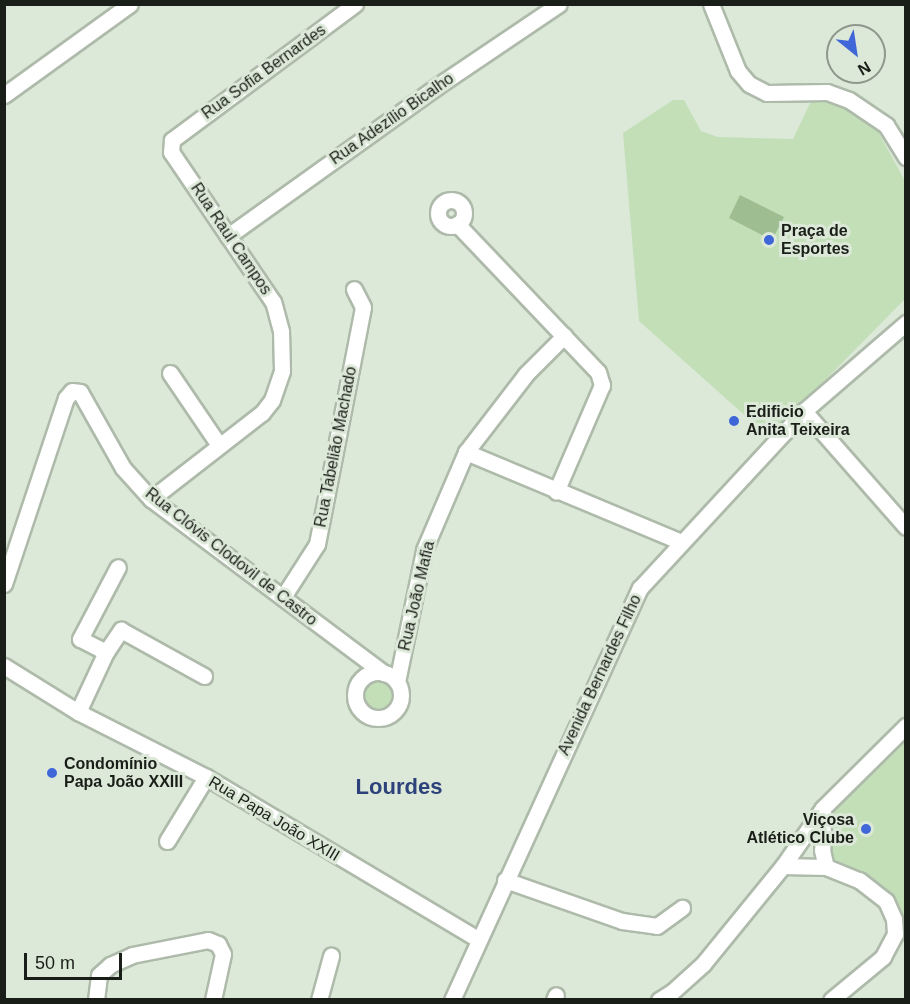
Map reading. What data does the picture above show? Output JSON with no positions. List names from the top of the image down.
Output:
{
  "streets": {
    "street": [
      "Rua Sofia Bernardes",
      "Rua Adezílio Bicalho",
      "Rua Raul Campos",
      "Rua Tabelião Machado",
      "Rua Clóvis Clodovil de Castro",
      "Rua João Mafia",
      "Avenida Bernardes Filho",
      "Rua Papa João XXIII"
    ]
  },
  "crossings": [
    ["Rua Sofia Bernardes", "Rua Raul Campos"],
    ["Rua Adezílio Bicalho", "Rua Raul Campos"],
    ["Rua Raul Campos", "Rua Clóvis Clodovil de Castro"],
    ["Rua Tabelião Machado", "Rua Clóvis Clodovil de Castro"],
    ["Rua Clóvis Clodovil de Castro", "Rua João Mafia"],
    ["Avenida Bernardes Filho", "Rua Papa João XXIII"]
  ],
  "districts": ["Lourdes"],
  "places": [
    "Praça de Esportes",
    "Edificio Anita Teixeira",
    "Condomínio Papa João XXIII",
    "Viçosa Atlético Clube"
  ],
  "scale_bar": "50 m",
  "north": "bottom right"
}
